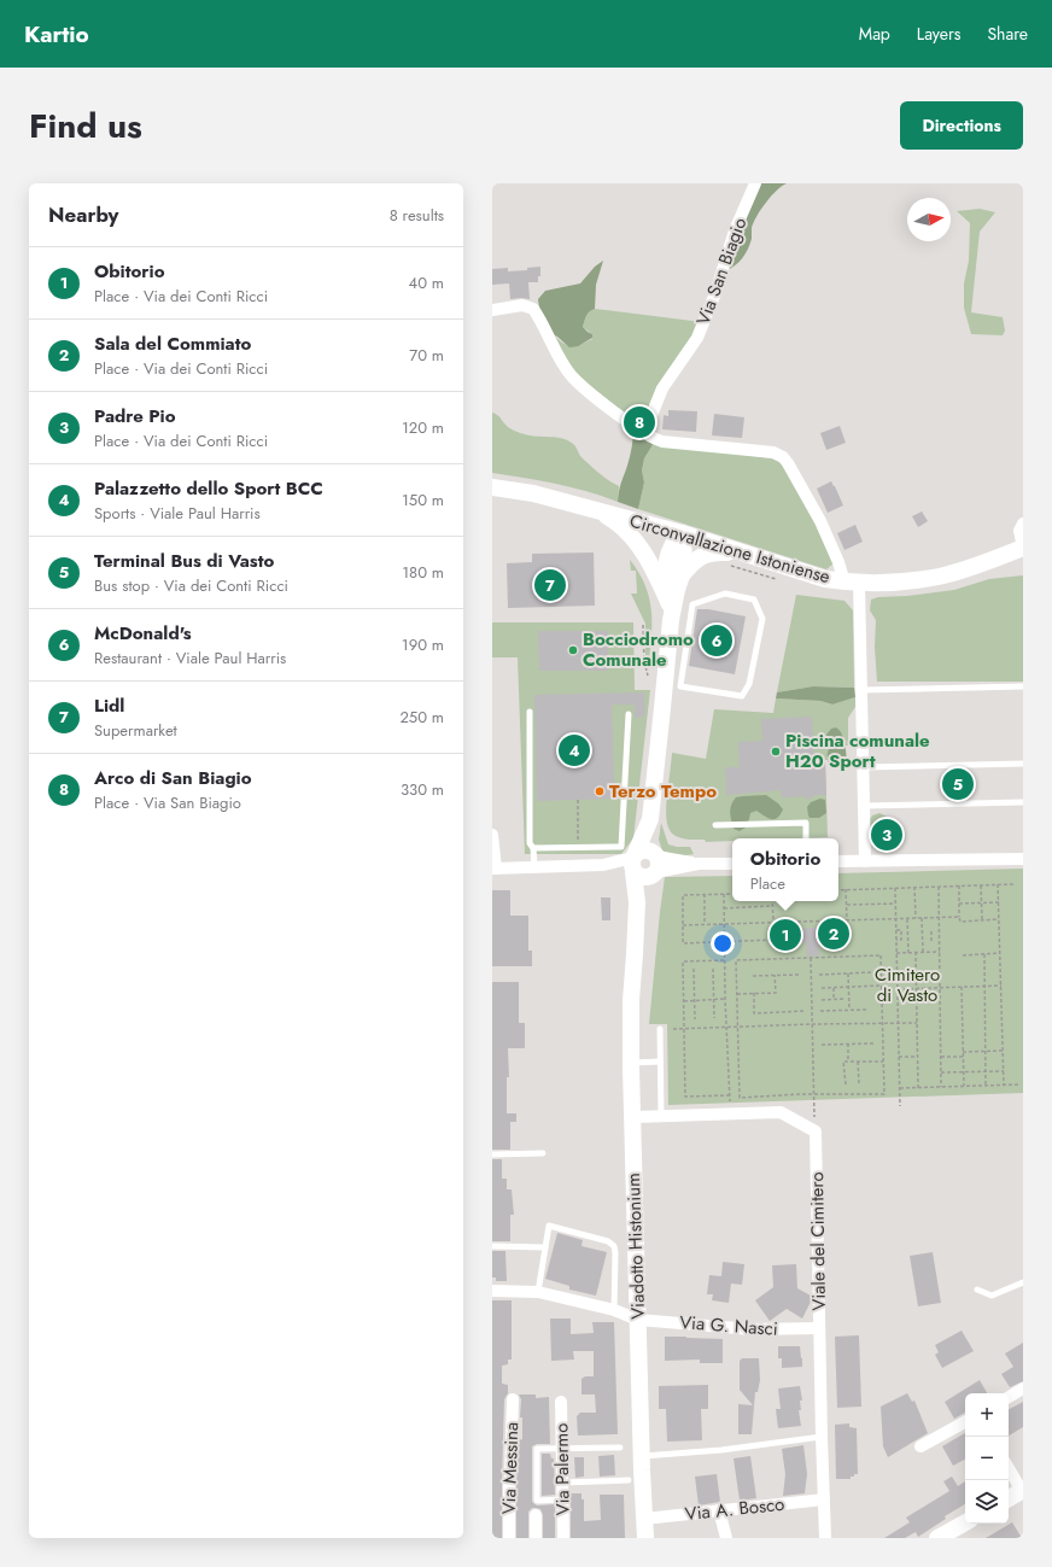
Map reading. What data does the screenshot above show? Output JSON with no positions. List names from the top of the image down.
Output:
{
  "streets": {
    "main road": ["Circonvallazione Istoniense", "Viadotto Histonium"],
    "street": [
      "Via San Biagio",
      "Viale del Cimitero",
      "Via G. Nasci",
      "Via Messina",
      "Via Palermo",
      "Via A. Bosco"
    ]
  },
  "crossings": [
    ["Viale del Cimitero", "Via G. Nasci"],
    ["Viale del Cimitero", "Via A. Bosco"],
    ["Viadotto Histonium", "Via G. Nasci"],
    ["Viadotto Histonium", "Via A. Bosco"]
  ],
  "parks": ["Cimitero di Vasto"],
  "places": ["Bocciodromo Comunale", "Piscina comunale H20 Sport", "Terzo Tempo"],
  "north": "right",
  "page": {
    "header": "Kartio",
    "nav": ["Map", "Layers", "Share"],
    "title": "Find us",
    "buttons": "Directions",
    "heading": ["Nearby", "8 results"],
    "list": [
      {
        "mark": "1",
        "name": "Obitorio",
        "note": "Place · Via dei Conti Ricci",
        "value": "40 m"
      },
      {
        "mark": "2",
        "name": "Sala del Commiato",
        "note": "Place · Via dei Conti Ricci",
        "value": "70 m"
      },
      {
        "mark": "3",
        "name": "Padre Pio",
        "note": "Place · Via dei Conti Ricci",
        "value": "120 m"
      },
      {
        "mark": "4",
        "name": "Palazzetto dello Sport BCC",
        "note": "Sports · Viale Paul Harris",
        "value": "150 m"
      },
      {
        "mark": "5",
        "name": "Terminal Bus di Vasto",
        "note": "Bus stop · Via dei Conti Ricci",
        "value": "180 m"
      },
      {
        "mark": "6",
        "name": "McDonald's",
        "note": "Restaurant · Viale Paul Harris",
        "value": "190 m"
      },
      {
        "mark": "7",
        "name": "Lidl",
        "note": "Supermarket",
        "value": "250 m"
      },
      {
        "mark": "8",
        "name": "Arco di San Biagio",
        "note": "Place · Via San Biagio",
        "value": "330 m"
      }
    ],
    "pins": [
      "8",
      "7",
      "6",
      "4",
      "5",
      "3",
      "2",
      "1"
    ],
    "popup": ["Obitorio", "Place"],
    "map_buttons": ["+", "−"]
  }
}
